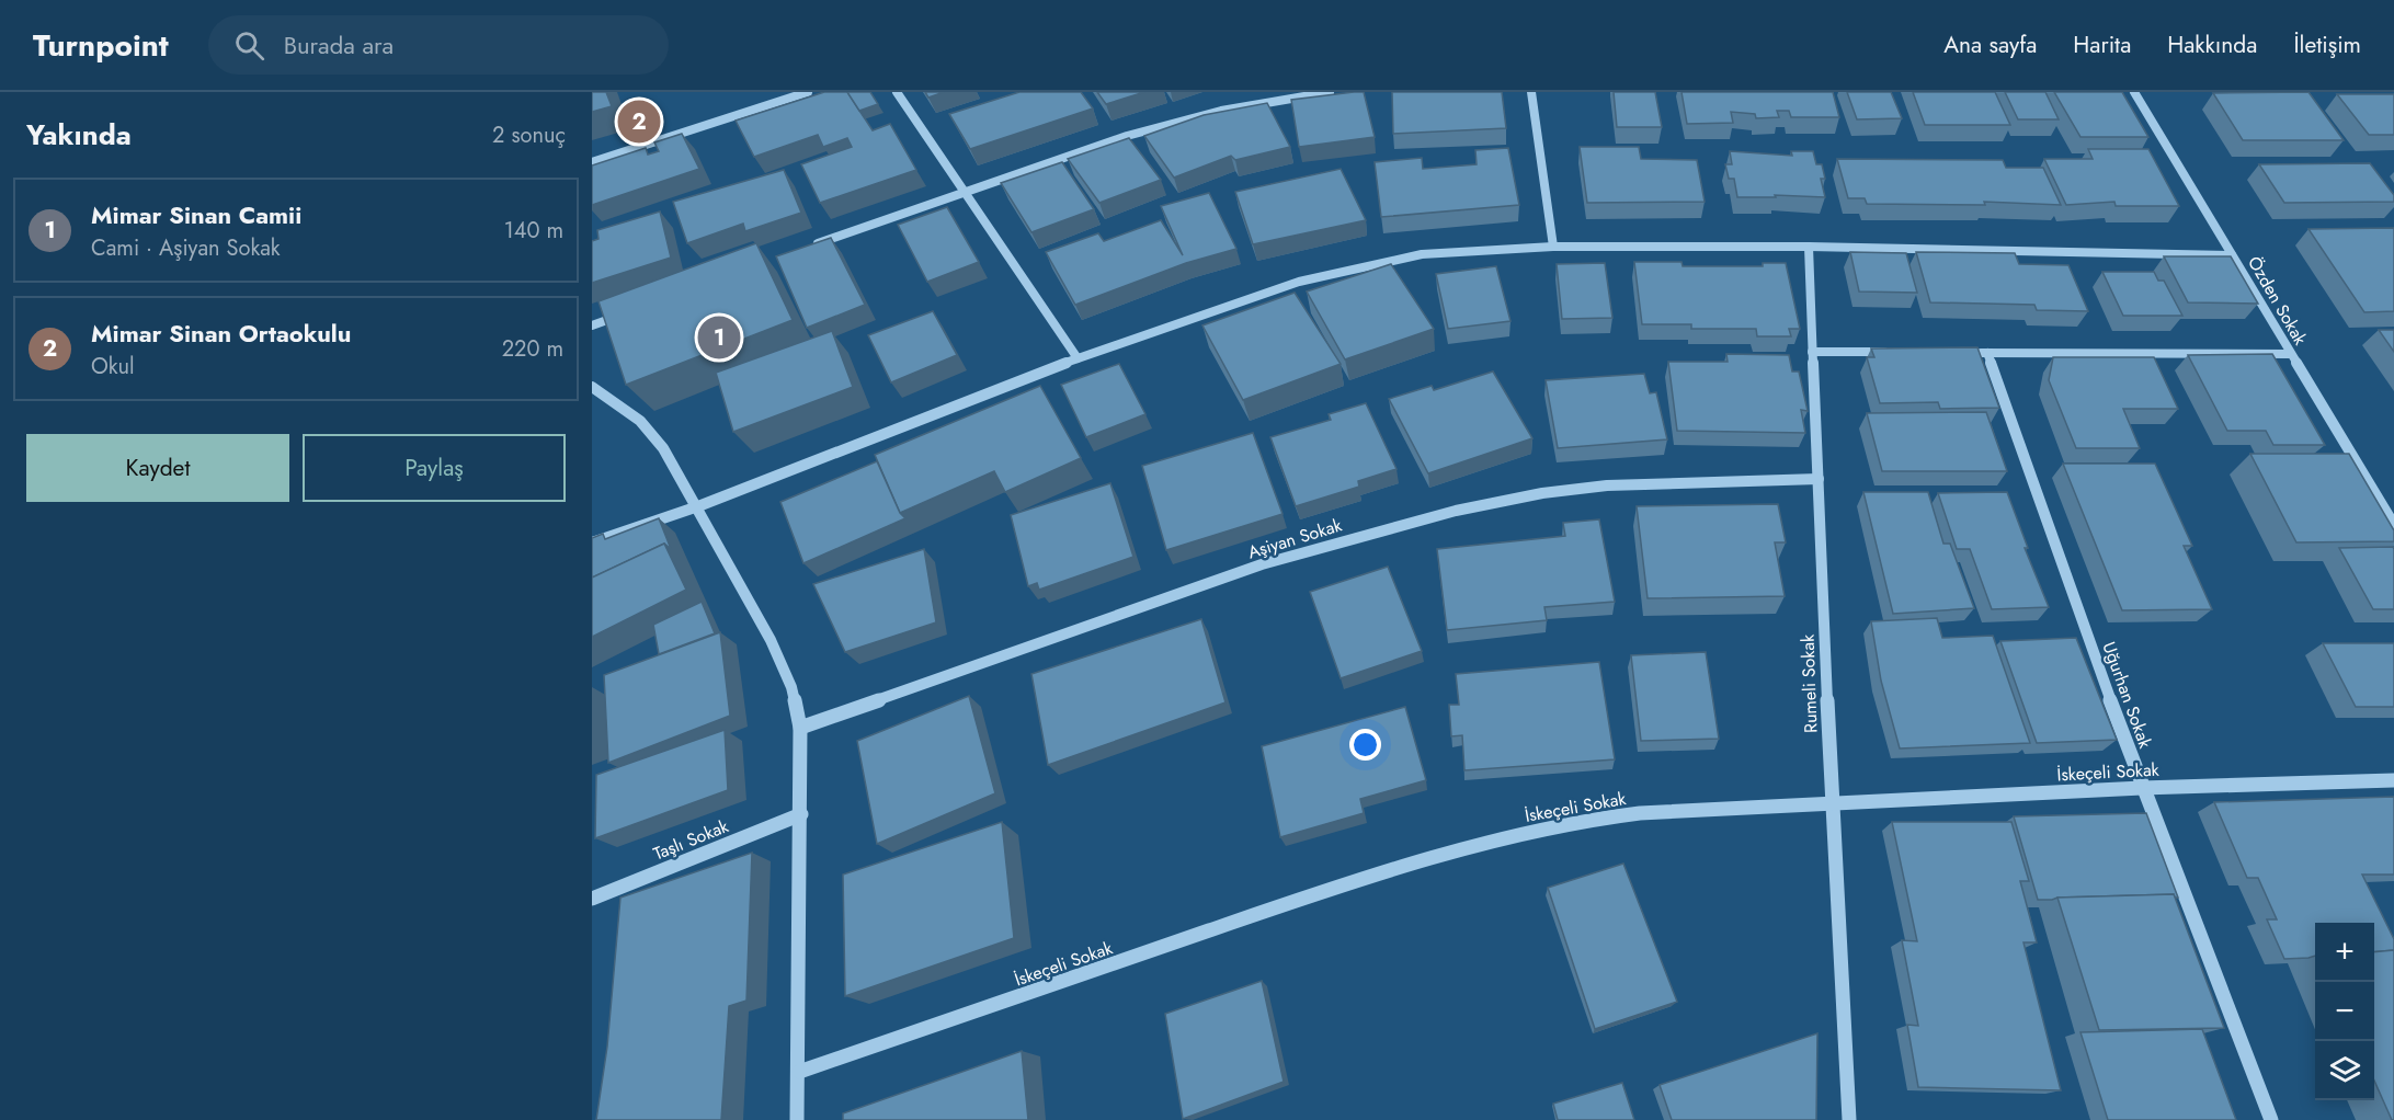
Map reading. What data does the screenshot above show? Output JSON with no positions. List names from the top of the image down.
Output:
{
  "streets": {
    "street": [
      "Özden Sokak",
      "Aşiyan Sokak",
      "Rumeli Sokak",
      "Uğurhan Sokak",
      "İskeçeli Sokak",
      "Taşlı Sokak"
    ]
  },
  "crossings": [
    ["Özden Sokak", "Uğurhan Sokak"],
    ["Aşiyan Sokak", "Rumeli Sokak"],
    ["Rumeli Sokak", "İskeçeli Sokak"],
    ["Uğurhan Sokak", "İskeçeli Sokak"]
  ],
  "page": {
    "header": "Turnpoint",
    "search": "Burada ara",
    "nav": [
      "Ana sayfa",
      "Harita",
      "Hakkında",
      "İletişim"
    ],
    "heading": ["Yakında", "2 sonuç"],
    "pins": ["2", "1"],
    "list": [
      {
        "mark": "1",
        "name": "Mimar Sinan Camii",
        "note": "Cami · Aşiyan Sokak",
        "value": "140 m"
      },
      {
        "mark": "2",
        "name": "Mimar Sinan Ortaokulu",
        "note": "Okul",
        "value": "220 m"
      }
    ],
    "buttons": ["Kaydet", "Paylaş"],
    "map_buttons": ["+", "−"]
  }
}
